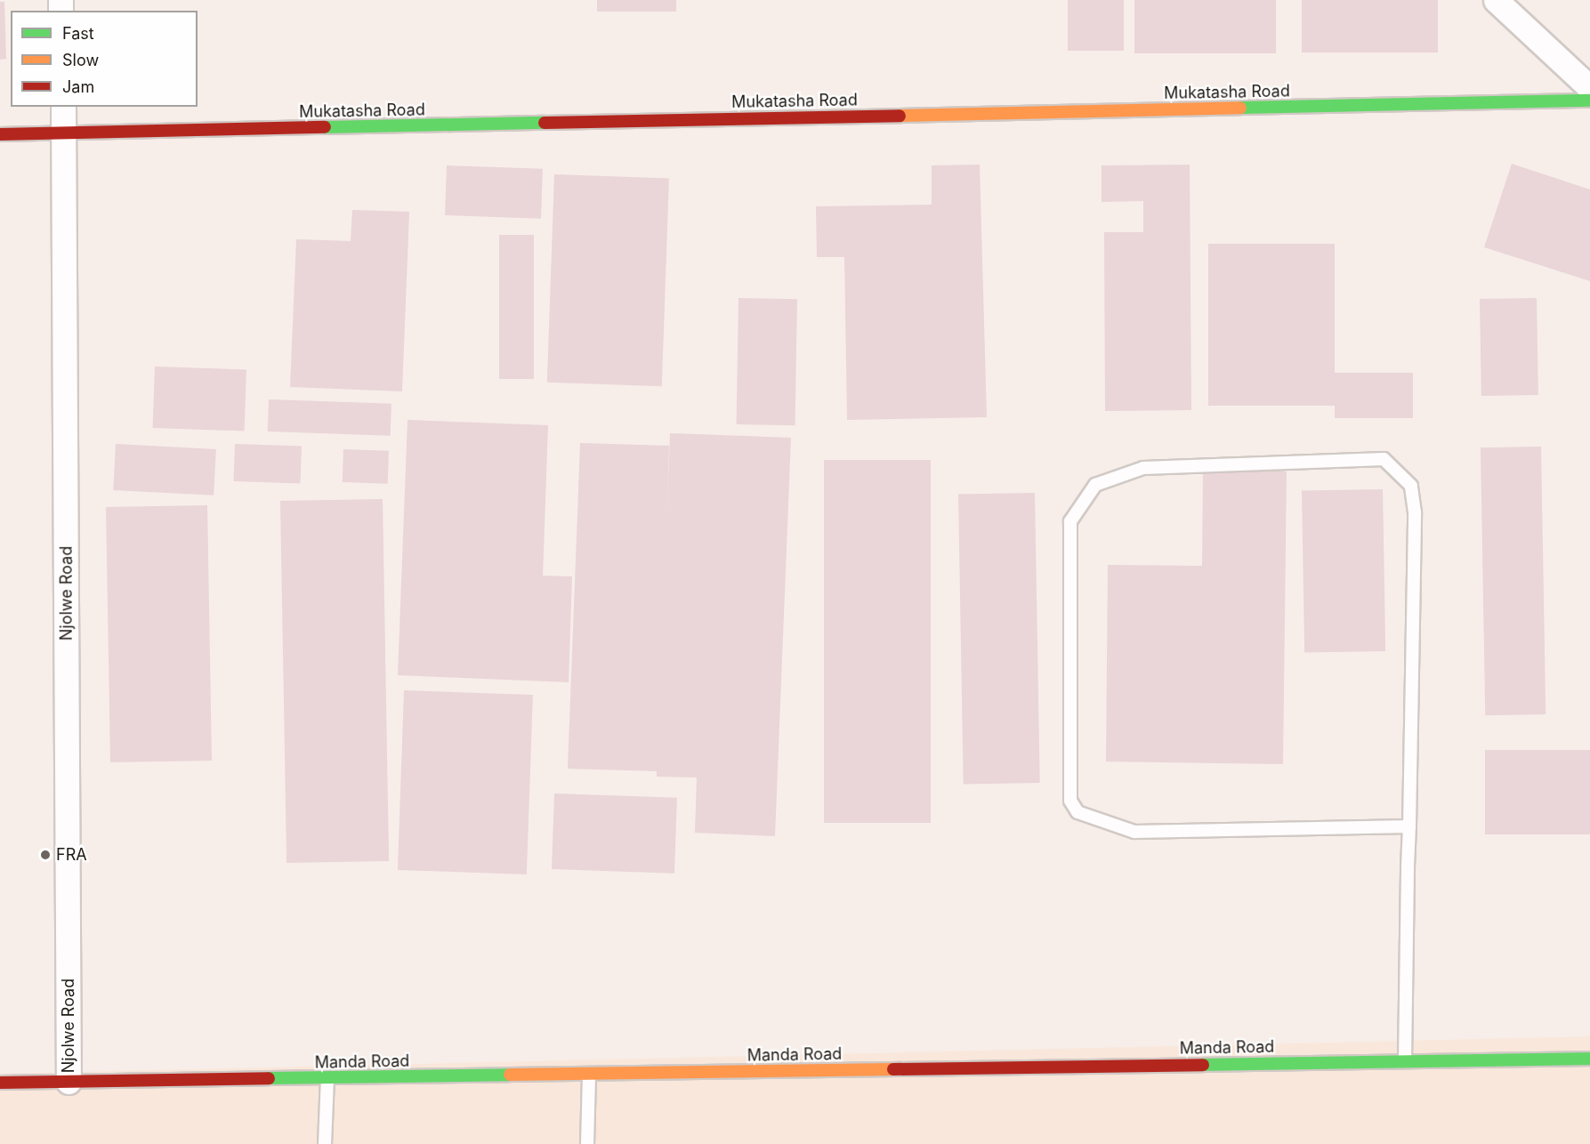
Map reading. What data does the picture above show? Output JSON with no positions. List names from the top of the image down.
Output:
{
  "streets": {
    "street": ["Mukatasha Road", "Njolwe Road", "Manda Road"]
  },
  "crossings": [
    ["Mukatasha Road", "Njolwe Road"],
    ["Njolwe Road", "Manda Road"]
  ],
  "places": ["FRA"],
  "legend": ["Fast", "Slow", "Jam"]
}
